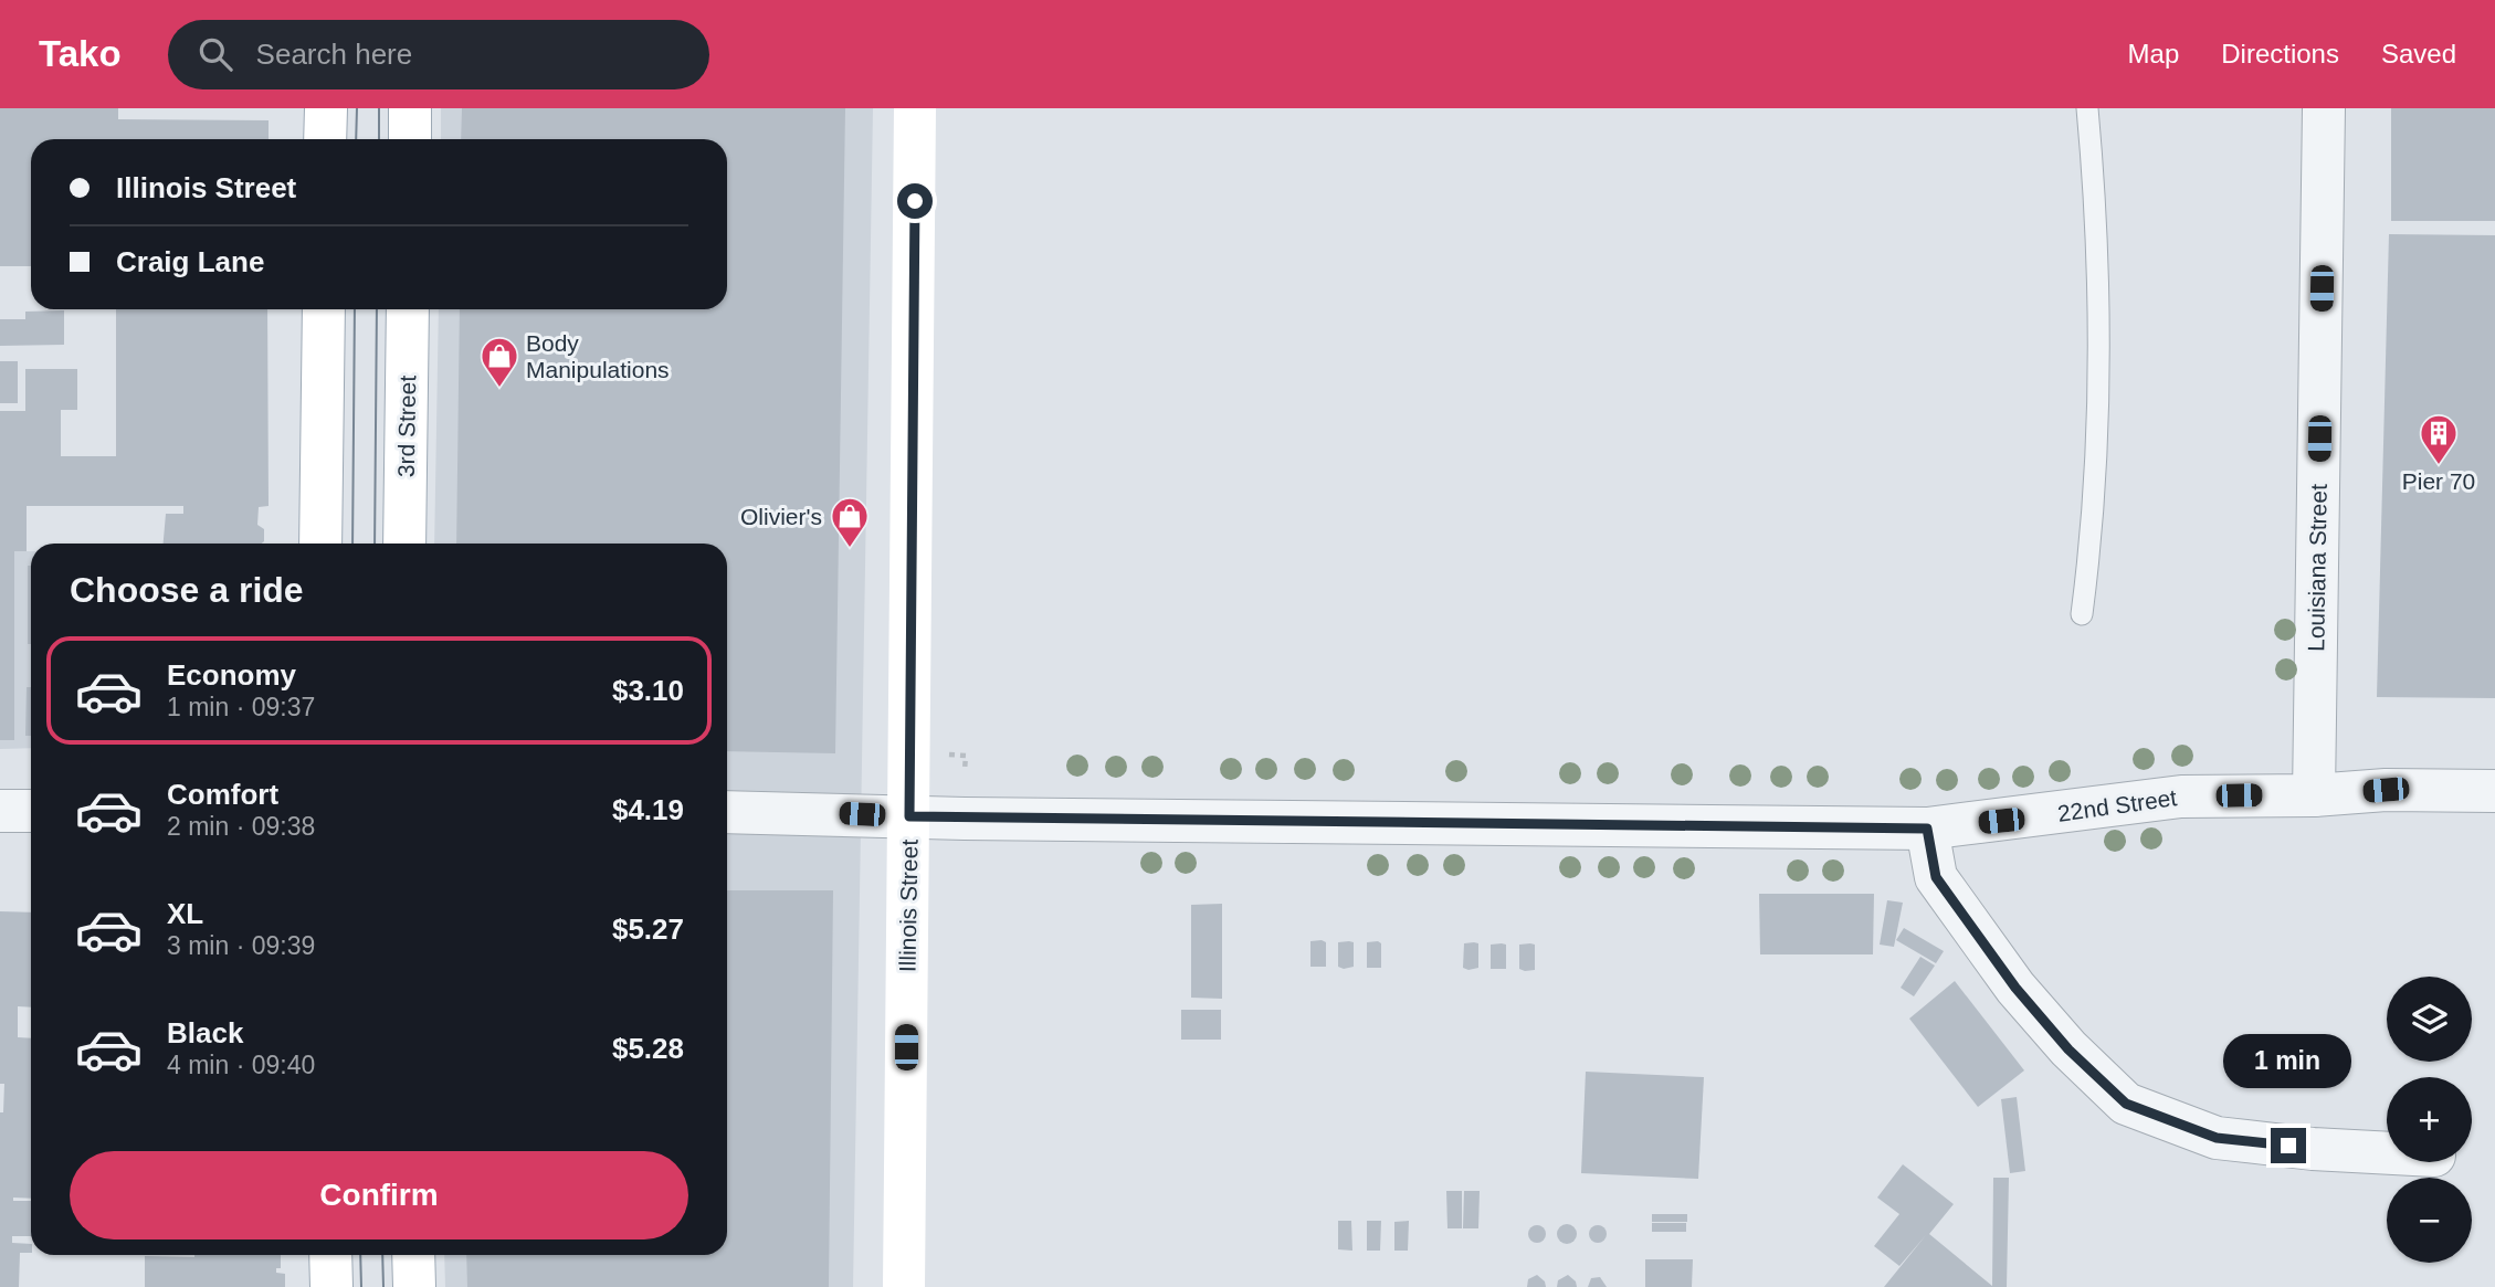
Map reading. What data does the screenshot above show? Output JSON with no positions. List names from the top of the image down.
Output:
{
  "streets": {
    "street": [
      "3rd Street",
      "Louisiana Street",
      "22nd Street",
      "Illinois Street"
    ]
  },
  "crossings": [
    ["Louisiana Street", "22nd Street"],
    ["22nd Street", "Illinois Street"]
  ],
  "places": {
    "shop": ["Body Manipulations", "Olivier's"],
    "building": ["Pier 70"]
  },
  "page": {
    "header": "Tako",
    "search": "Search here",
    "nav": ["Map", "Directions", "Saved"],
    "banner": ["Illinois Street", "Craig Lane"],
    "heading": "Choose a ride",
    "list": [
      {
        "name": "Economy",
        "note": "1 min · 09:37",
        "value": "$3.10"
      },
      {
        "name": "Comfort",
        "note": "2 min · 09:38",
        "value": "$4.19"
      },
      {
        "name": "XL",
        "note": "3 min · 09:39",
        "value": "$5.27"
      },
      {
        "name": "Black",
        "note": "4 min · 09:40",
        "value": "$5.28"
      }
    ],
    "map_buttons": ["+", "−"],
    "bubble": "1 min",
    "buttons": "Confirm"
  }
}
